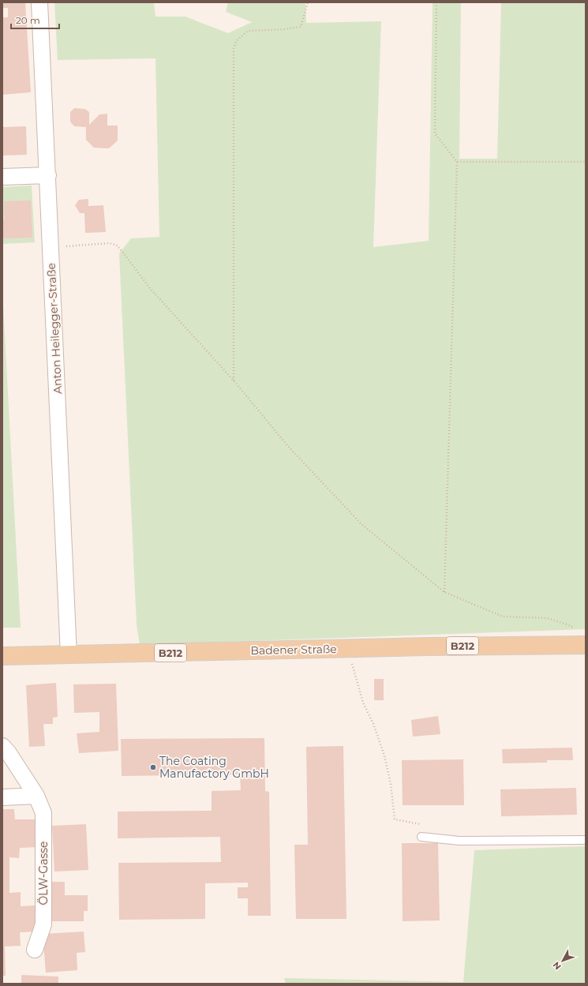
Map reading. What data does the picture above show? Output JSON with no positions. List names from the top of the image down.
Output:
{
  "streets": {
    "main road": ["B212", "Badener Straße"],
    "street": ["Anton Heilegger-Straße", "ÖLW-Gasse"]
  },
  "crossings": [
    ["Anton Heilegger-Straße", "Badener Straße"]
  ],
  "places": ["The Coating Manufactory GmbH"],
  "scale_bar": "20 m",
  "north": "bottom left"
}
